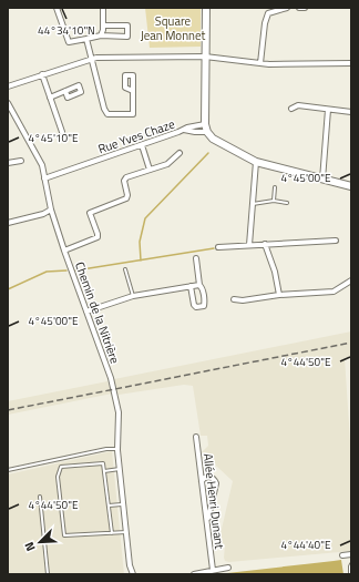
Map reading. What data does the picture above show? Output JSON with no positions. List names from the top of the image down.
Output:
{
  "streets": {
    "street": ["Rue Yves Chaze", "Chemin de la Nitrière", "Allée Henri Dunant"]
  },
  "crossings": [
    ["Rue Yves Chaze", "Chemin de la Nitrière"]
  ],
  "parks": ["Square Jean Monnet"],
  "north": "bottom left",
  "coordinates": [
    "44°34'10\"N",
    "4°45'10\"E",
    "4°45'00\"E",
    "4°44'50\"E",
    "4°44'40\"E"
  ]
}
